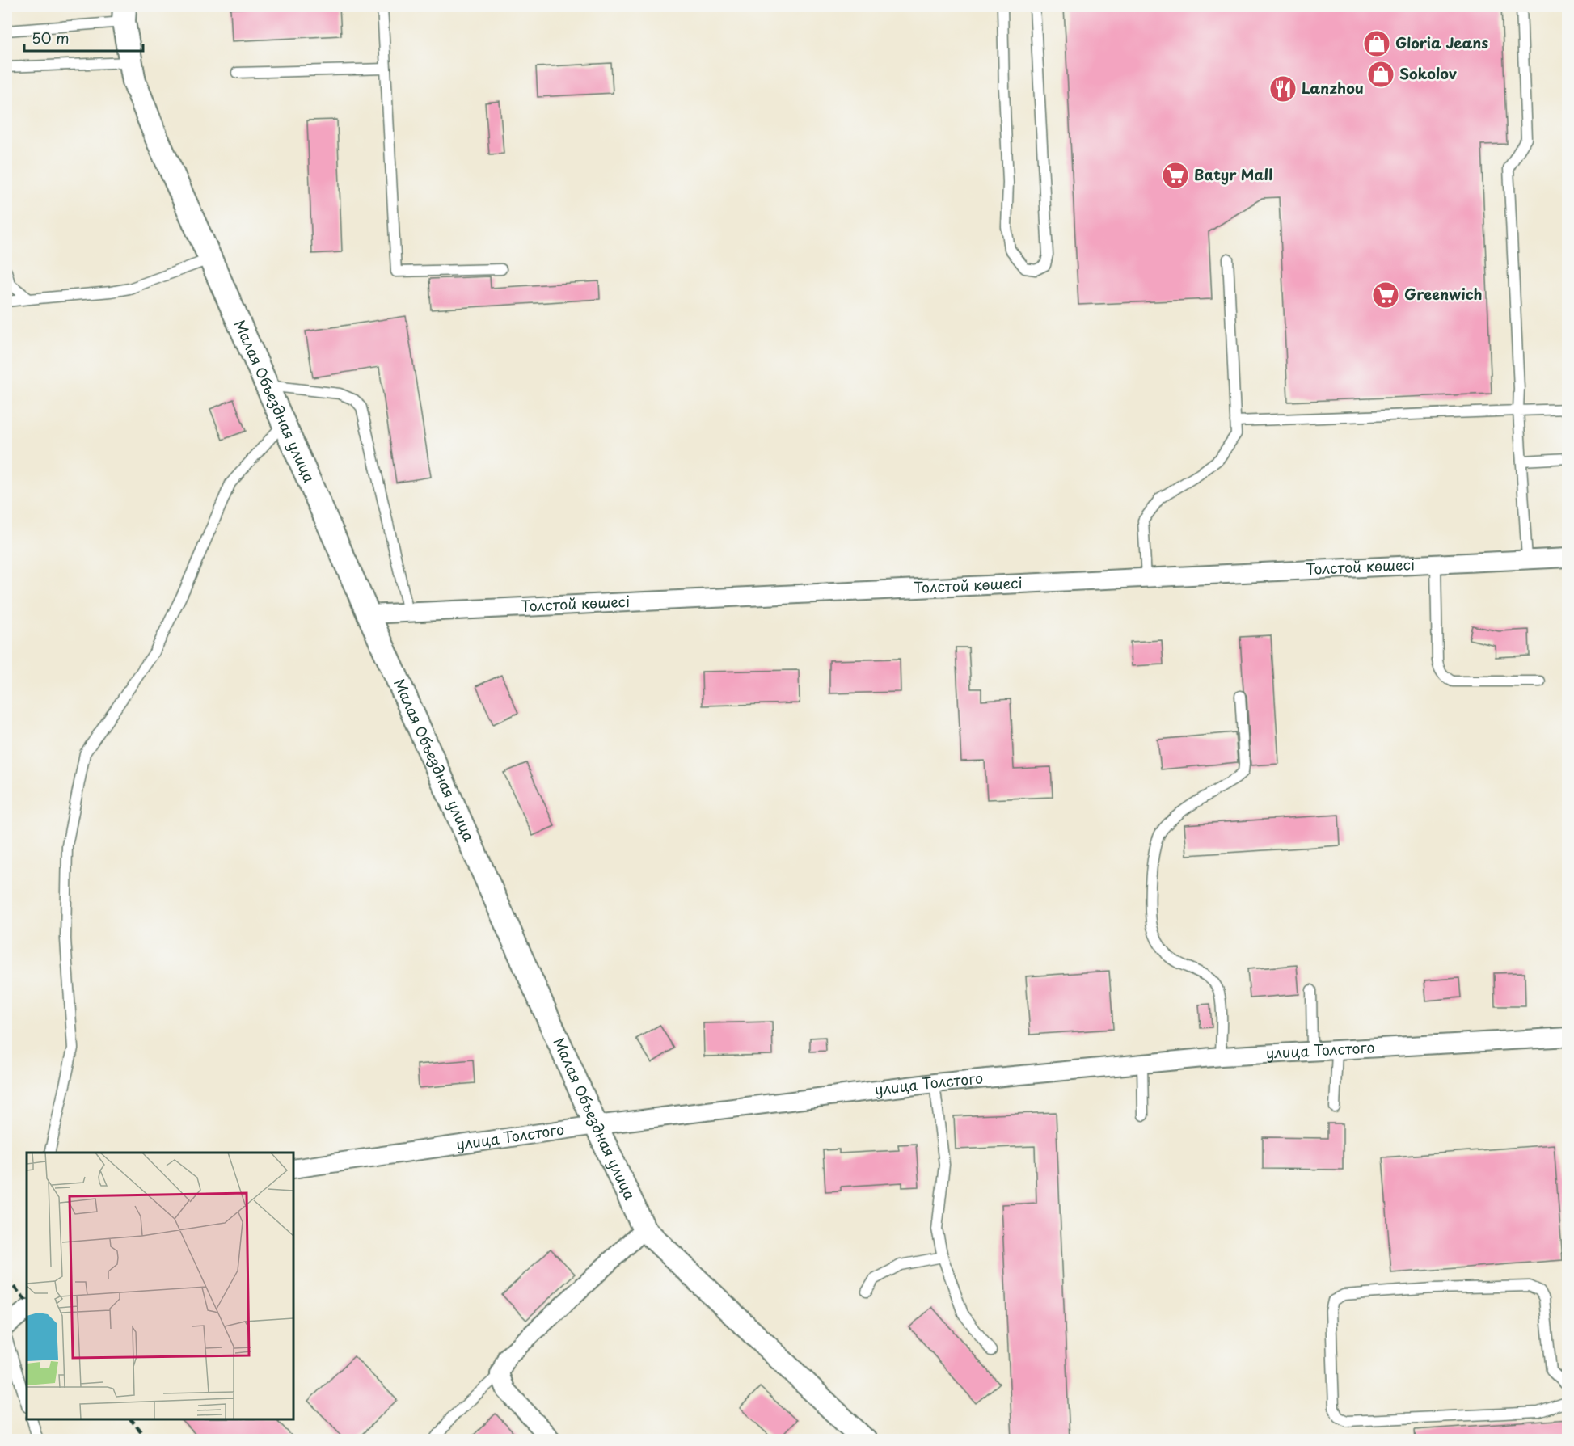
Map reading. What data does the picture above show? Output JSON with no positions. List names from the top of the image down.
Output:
{
  "streets": {
    "street": ["Малая Объездная улица", "Толстой көшесі", "улица Толстого"]
  },
  "crossings": [
    ["Малая Объездная улица", "Толстой көшесі"],
    ["Малая Объездная улица", "улица Толстого"]
  ],
  "places": {
    "shop": ["Gloria Jeans", "Sokolov"],
    "restaurant": ["Lanzhou"],
    "supermarket": ["Batyr Mall", "Greenwich"]
  },
  "scale_bar": "50 m"
}
